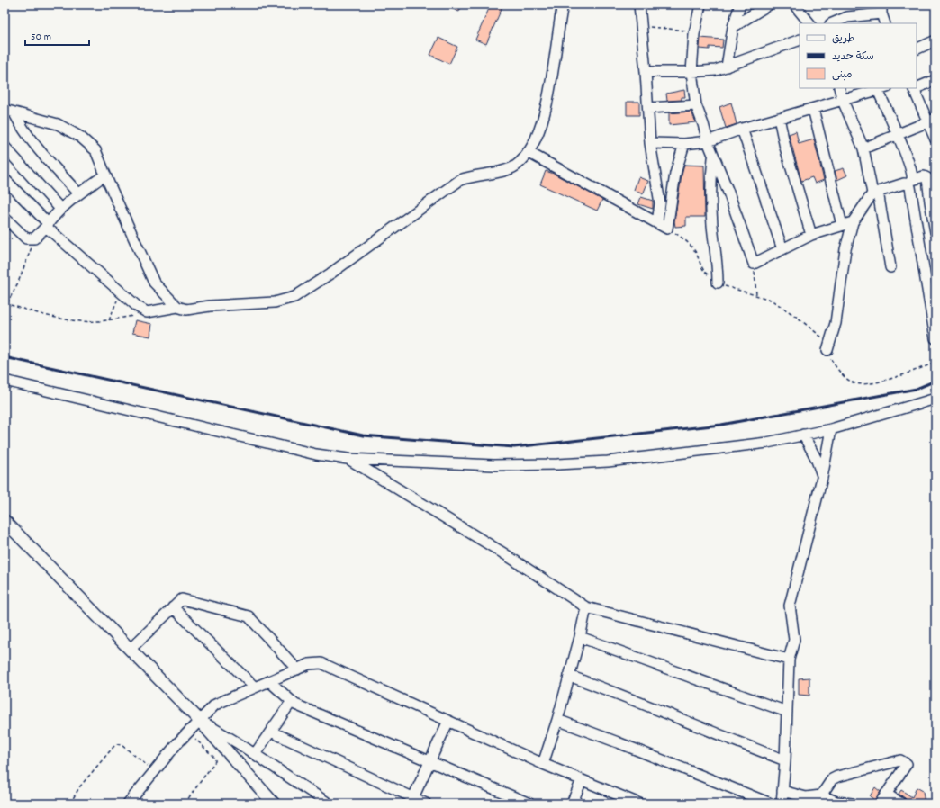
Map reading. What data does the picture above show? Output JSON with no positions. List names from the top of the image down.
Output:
{
  "legend": ["طريق", "سكة حديد", "مبنى"],
  "scale_bar": "50 m"
}
